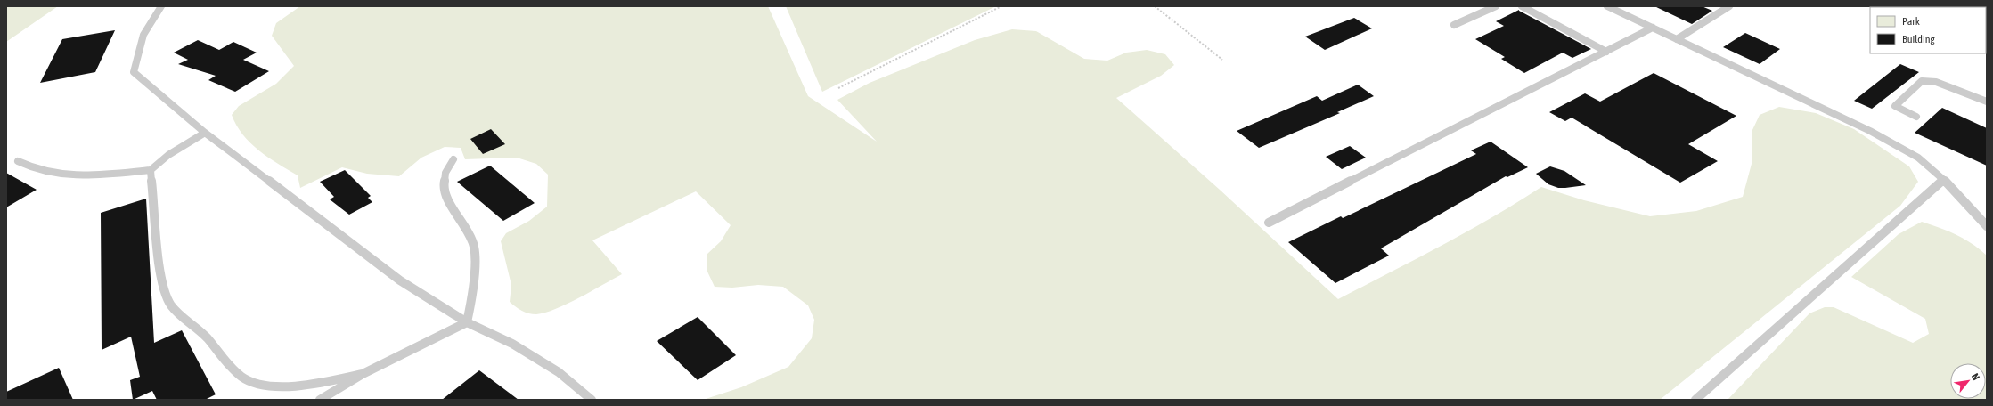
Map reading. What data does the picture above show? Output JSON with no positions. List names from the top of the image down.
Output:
{
  "legend": ["Park", "Building"],
  "north": "top right"
}
